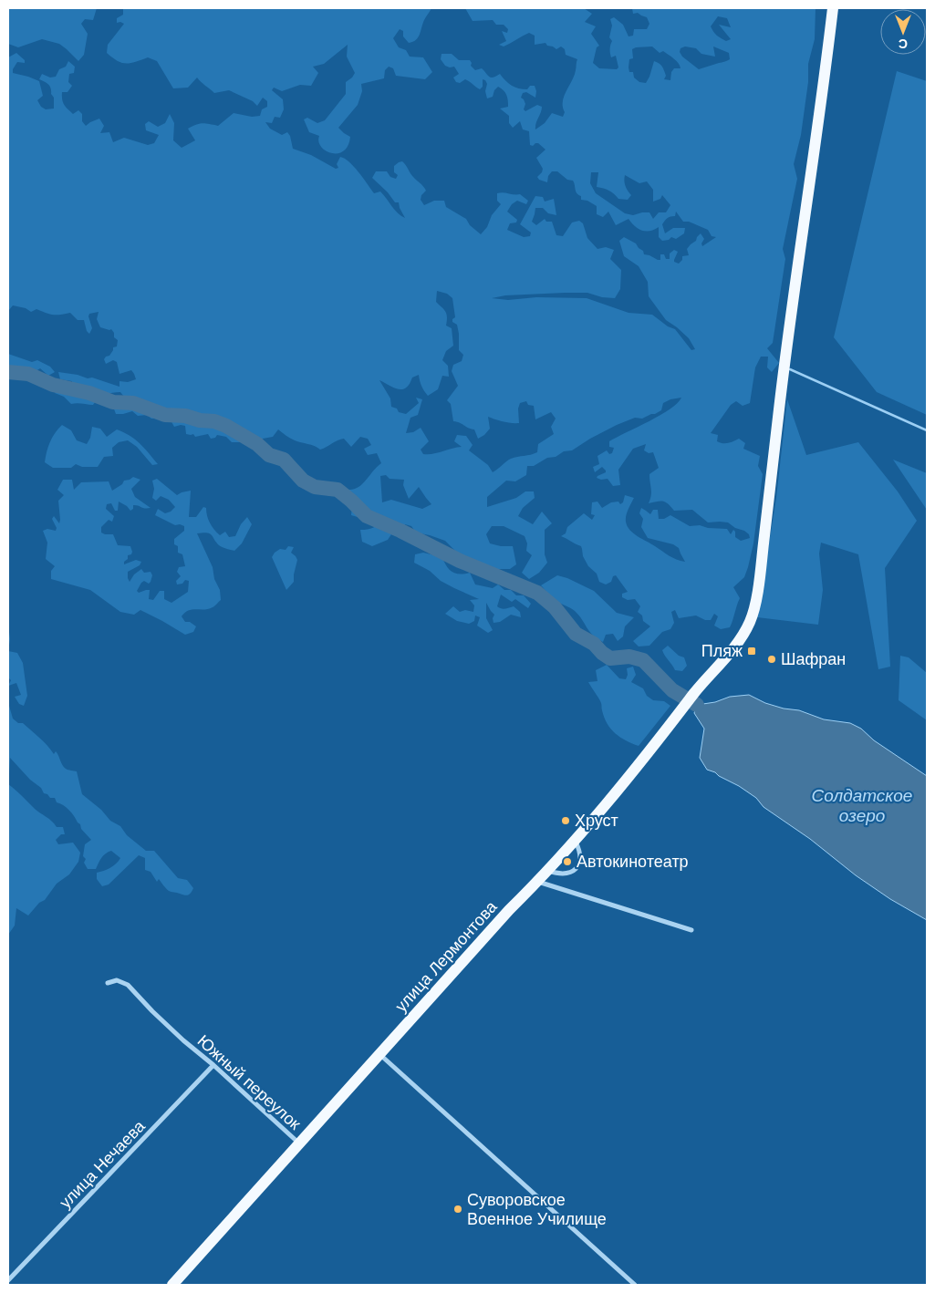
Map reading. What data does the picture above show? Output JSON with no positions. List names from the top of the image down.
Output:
{
  "streets": {
    "main road": ["улица Лермонтова"],
    "street": ["Южный переулок", "улица Нечаева"]
  },
  "crossings": [
    ["улица Лермонтова", "Южный переулок"],
    ["Южный переулок", "улица Нечаева"]
  ],
  "water": ["Солдатское озеро"],
  "places": {
    "transit": ["Пляж"],
    "other": [
      "Шафран",
      "Хруст",
      "Автокинотеатр",
      "Суворовское Военное Училище"
    ]
  },
  "north": "bottom"
}
